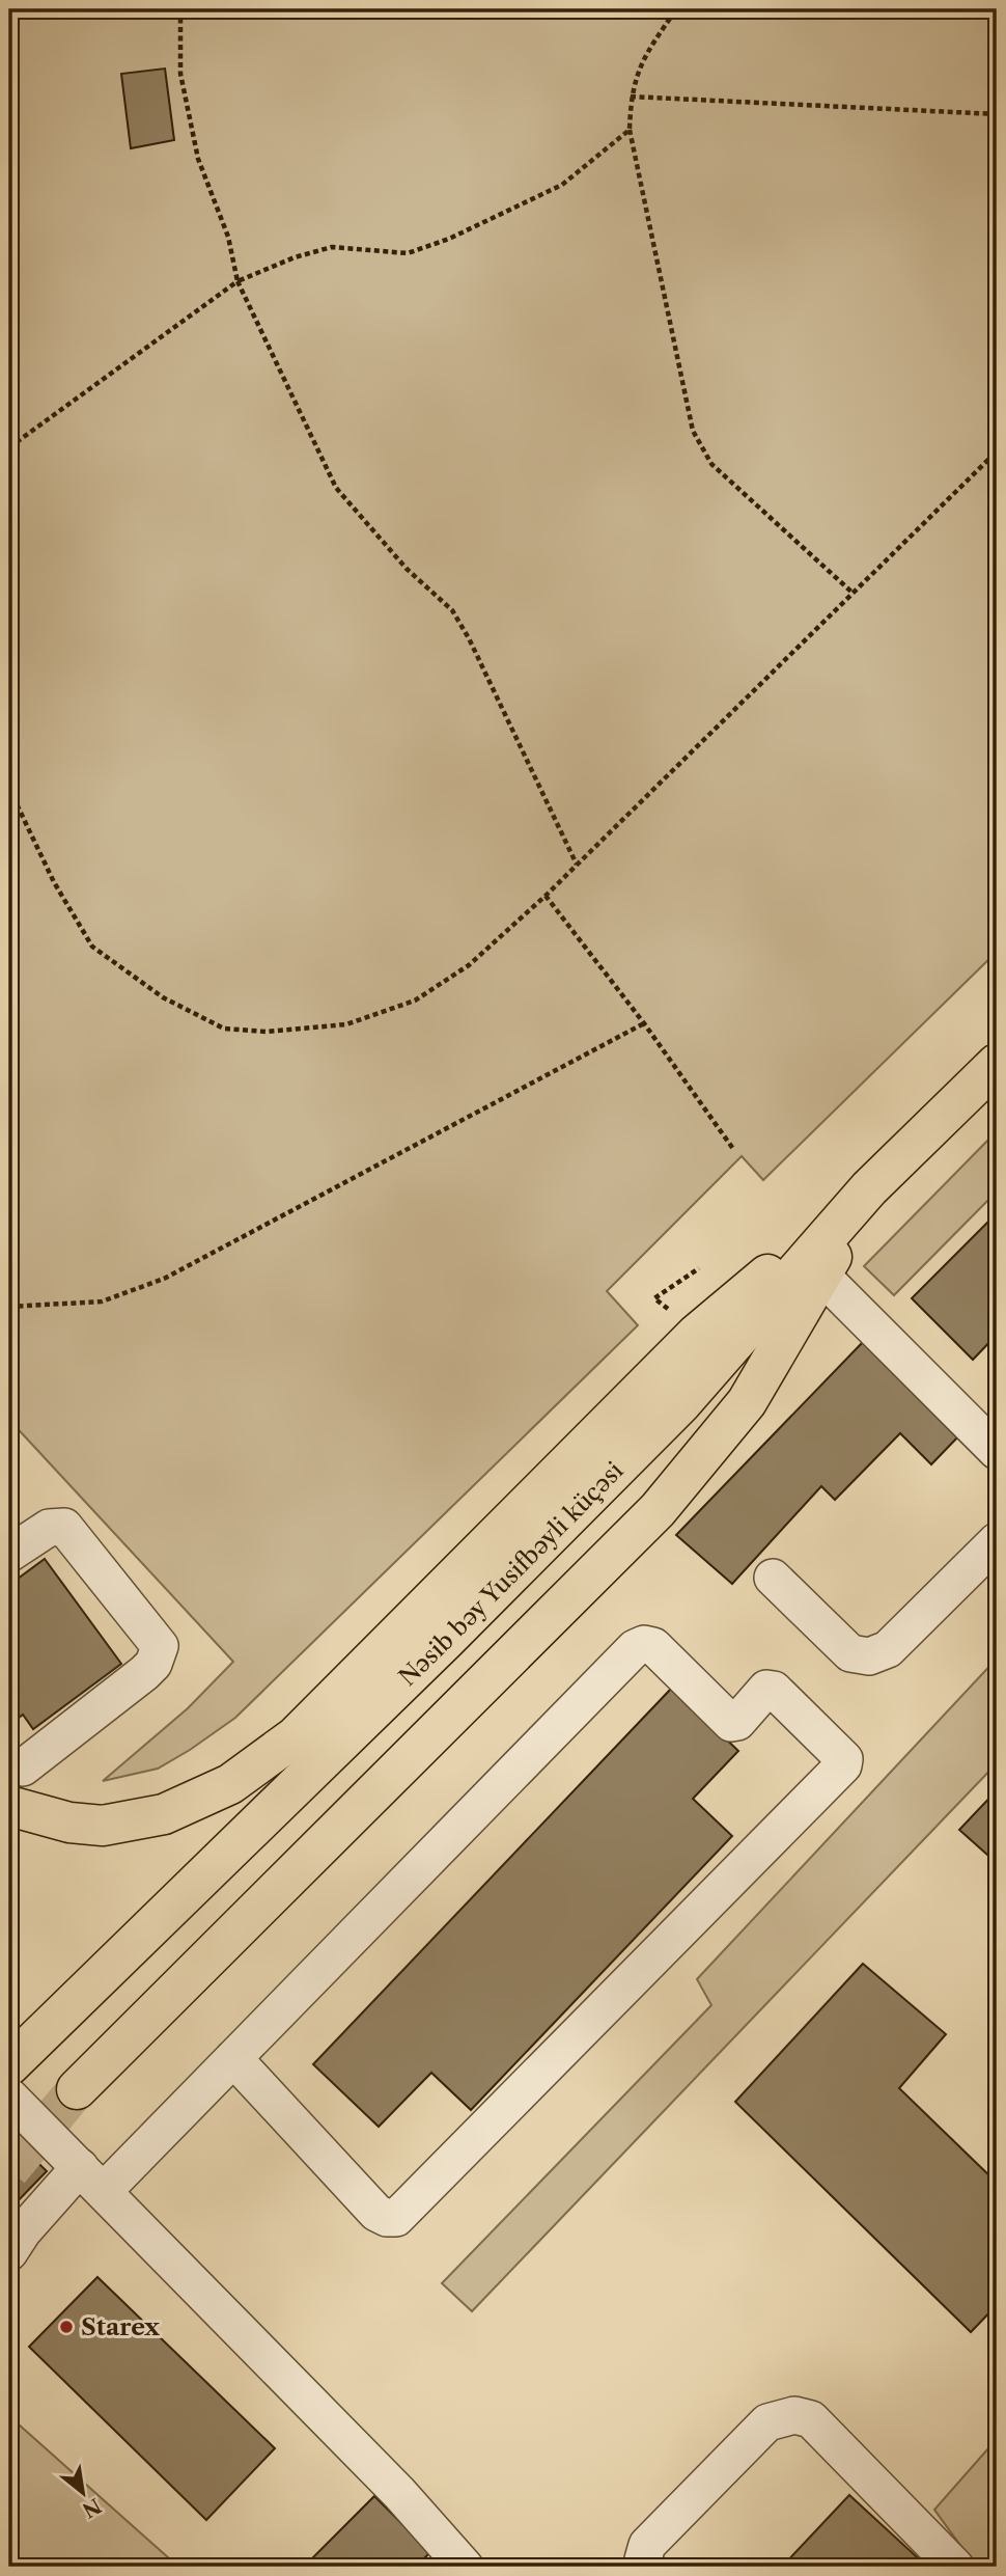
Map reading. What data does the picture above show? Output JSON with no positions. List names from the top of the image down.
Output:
{
  "streets": {
    "main road": ["Nəsib bəy Yusifbəyli küçəsi"]
  },
  "places": ["Starex"],
  "north": "bottom right"
}
